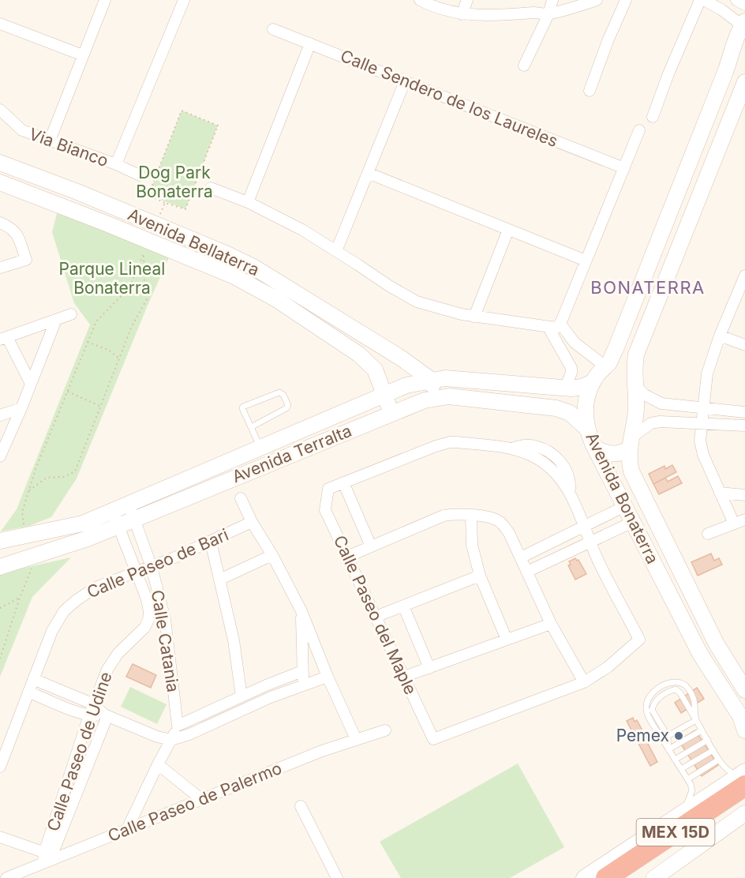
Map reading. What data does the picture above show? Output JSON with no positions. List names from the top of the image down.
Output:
{
  "streets": {
    "highway": ["MEX 15D"],
    "street": [
      "Calle Sendero de los Laureles",
      "Via Bianco",
      "Avenida Bellaterra",
      "Avenida Terralta",
      "Avenida Bonaterra",
      "Calle Paseo de Bari",
      "Calle Paseo del Maple",
      "Calle Catania",
      "Calle Paseo de Udine",
      "Calle Paseo de Palermo"
    ]
  },
  "crossings": [
    ["Avenida Bellaterra", "Avenida Terralta"],
    ["Avenida Terralta", "Avenida Bonaterra"],
    ["Avenida Terralta", "Calle Catania"],
    ["Calle Paseo de Bari", "Calle Catania"],
    ["Calle Paseo de Udine", "Calle Paseo de Palermo"]
  ],
  "districts": ["BONATERRA"],
  "parks": ["Dog Park Bonaterra", "Parque Lineal Bonaterra"],
  "places": ["Pemex"]
}
